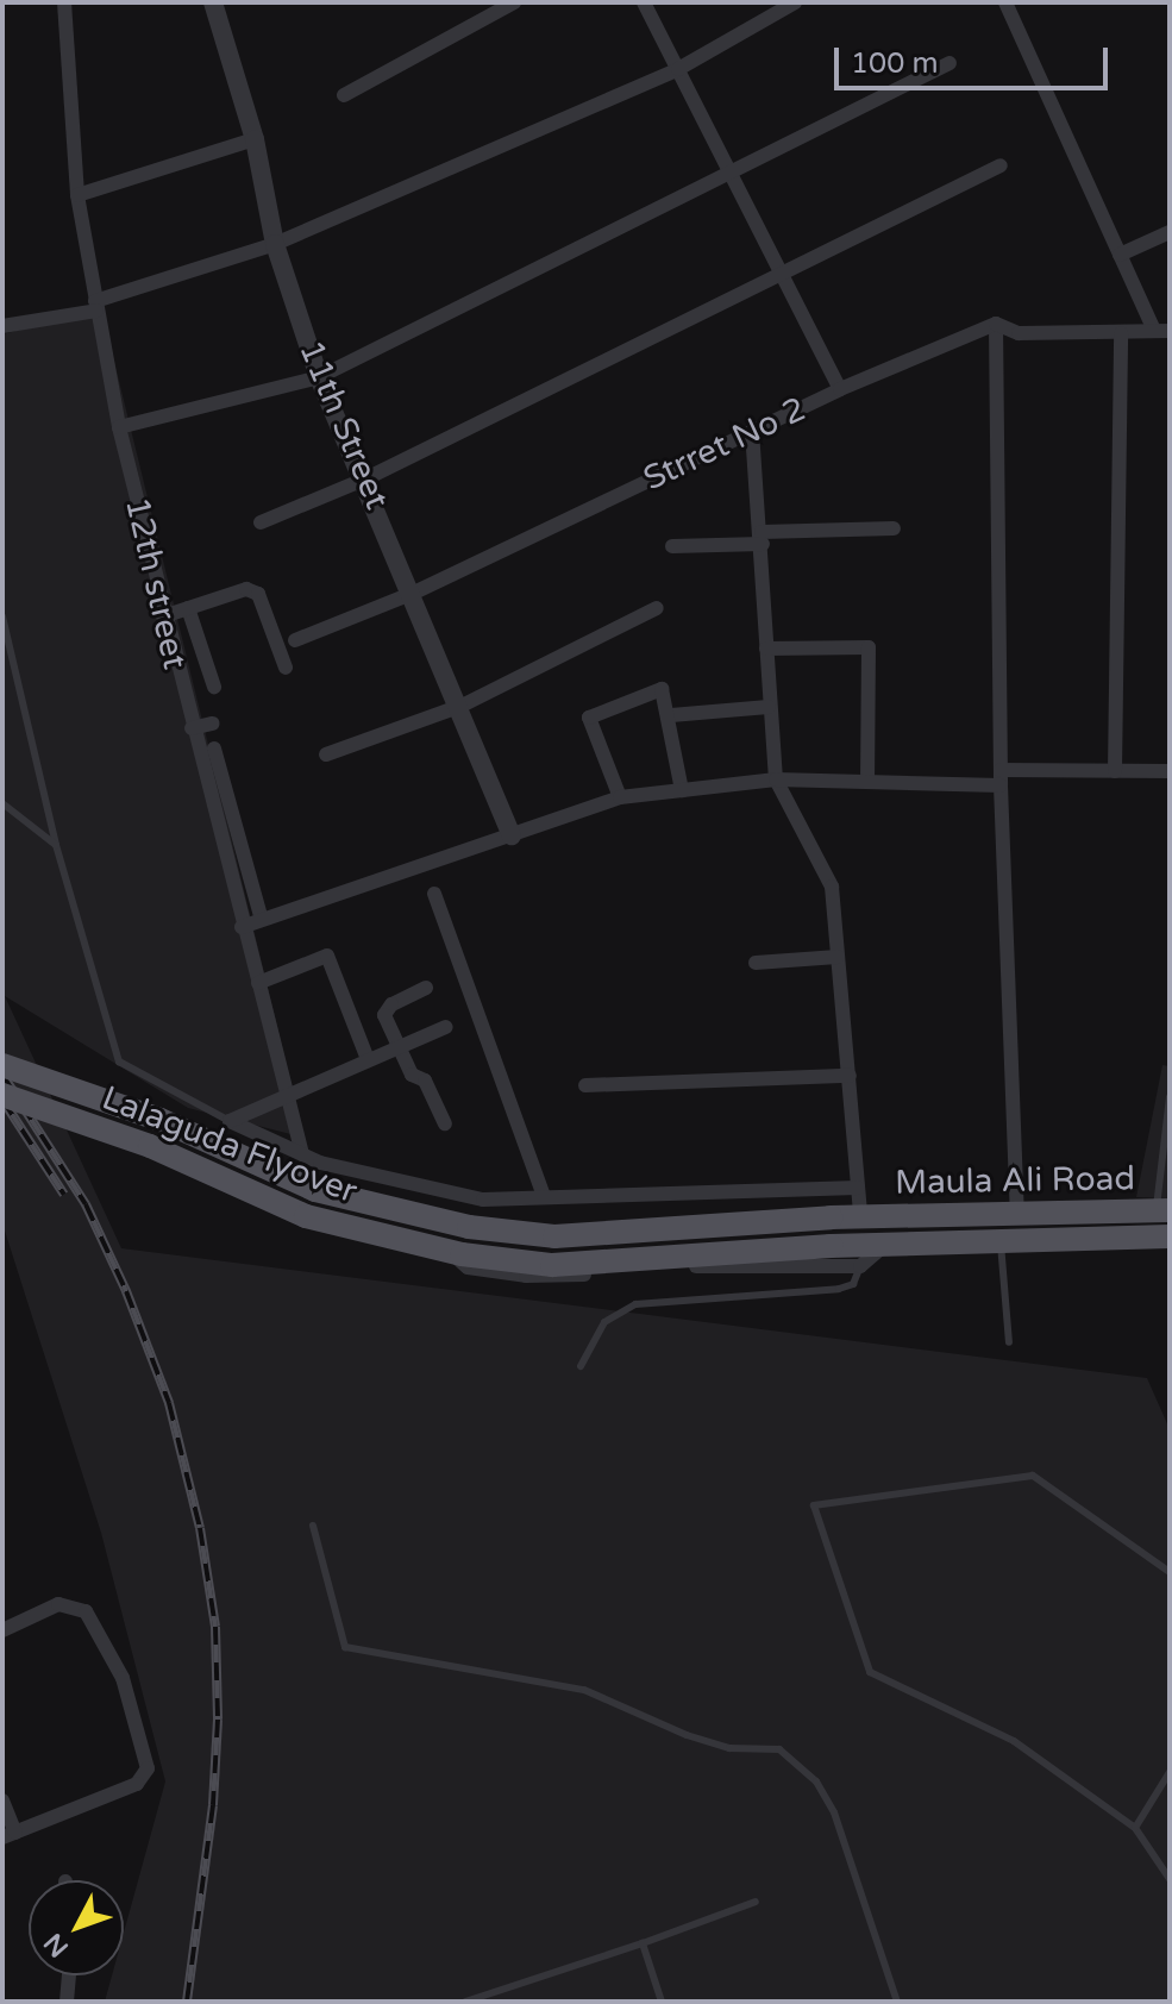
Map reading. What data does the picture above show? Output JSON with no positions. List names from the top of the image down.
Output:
{
  "streets": {
    "main road": ["Lalaguda Flyover", "Maula Ali Road"],
    "street": ["11th Street", "Strret No 2", "12th street"]
  },
  "crossings": [
    ["11th Street", "Strret No 2"],
    ["Lalaguda Flyover", "Maula Ali Road"]
  ],
  "scale_bar": "100 m",
  "north": "bottom left"
}
